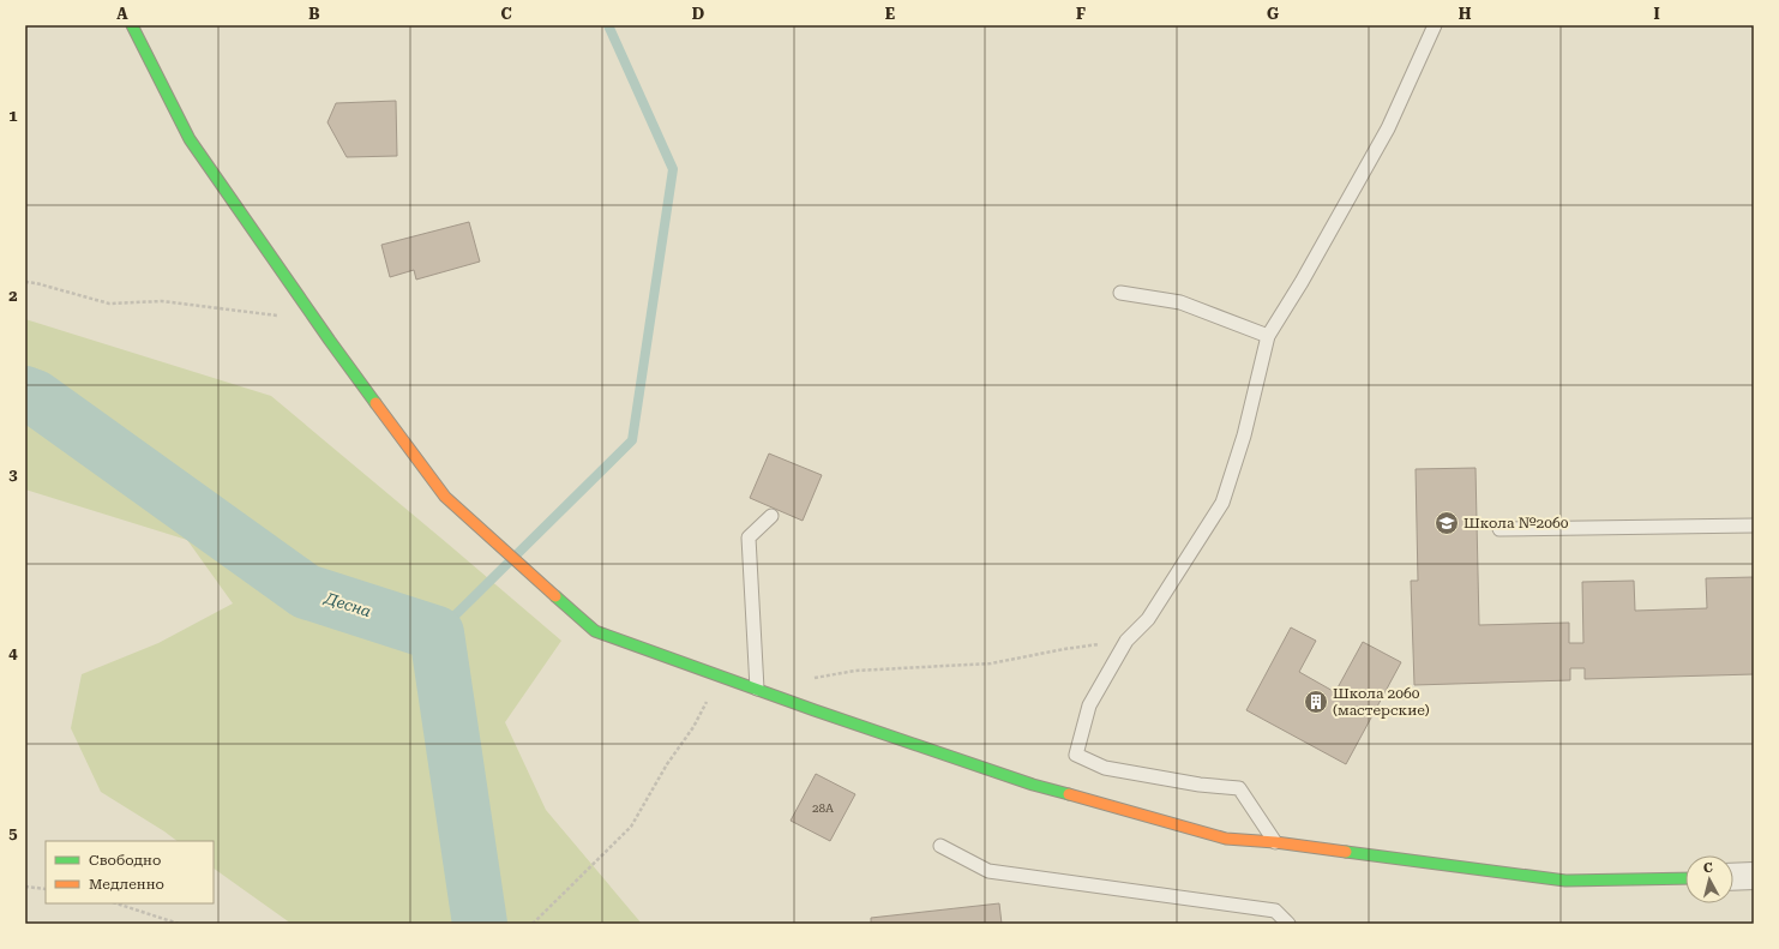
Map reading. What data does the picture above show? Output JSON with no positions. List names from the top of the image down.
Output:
{
  "water": ["Десна"],
  "places": {
    "school or university": ["Школа №2060"],
    "building": ["Школа 2060 (мастерские)"]
  },
  "house_numbers": ["28А"],
  "legend": ["Свободно", "Медленно"],
  "north": "top",
  "grid": {
    "columns": [
      "A",
      "B",
      "C",
      "D",
      "E",
      "F",
      "G",
      "H",
      "I"
    ],
    "rows": [
      "1",
      "2",
      "3",
      "4",
      "5"
    ]
  }
}
